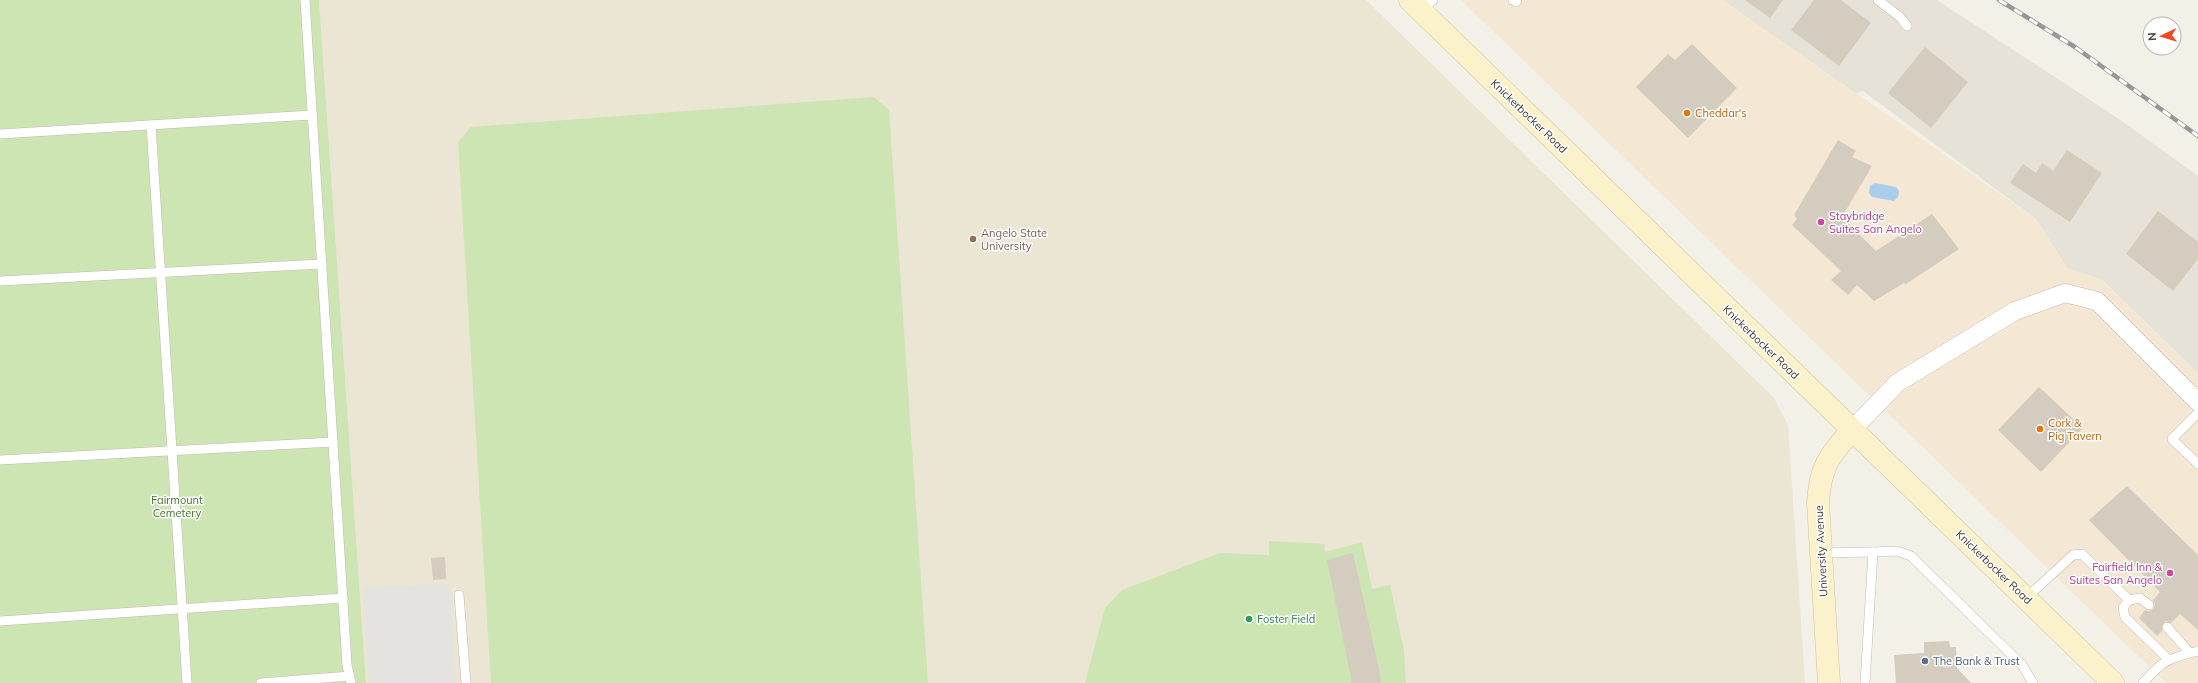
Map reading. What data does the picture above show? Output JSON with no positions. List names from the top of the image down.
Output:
{
  "streets": {
    "main road": ["Knickerbocker Road", "University Avenue"]
  },
  "crossings": [
    ["Knickerbocker Road", "University Avenue"]
  ],
  "parks": ["Fairmount Cemetery"],
  "places": [
    "Cheddar's",
    "Staybridge Suites San Angelo",
    "Angelo State University",
    "Cork & Pig Tavern",
    "Fairfield Inn & Suites San Angelo",
    "Foster Field",
    "The Bank & Trust"
  ],
  "north": "left"
}
